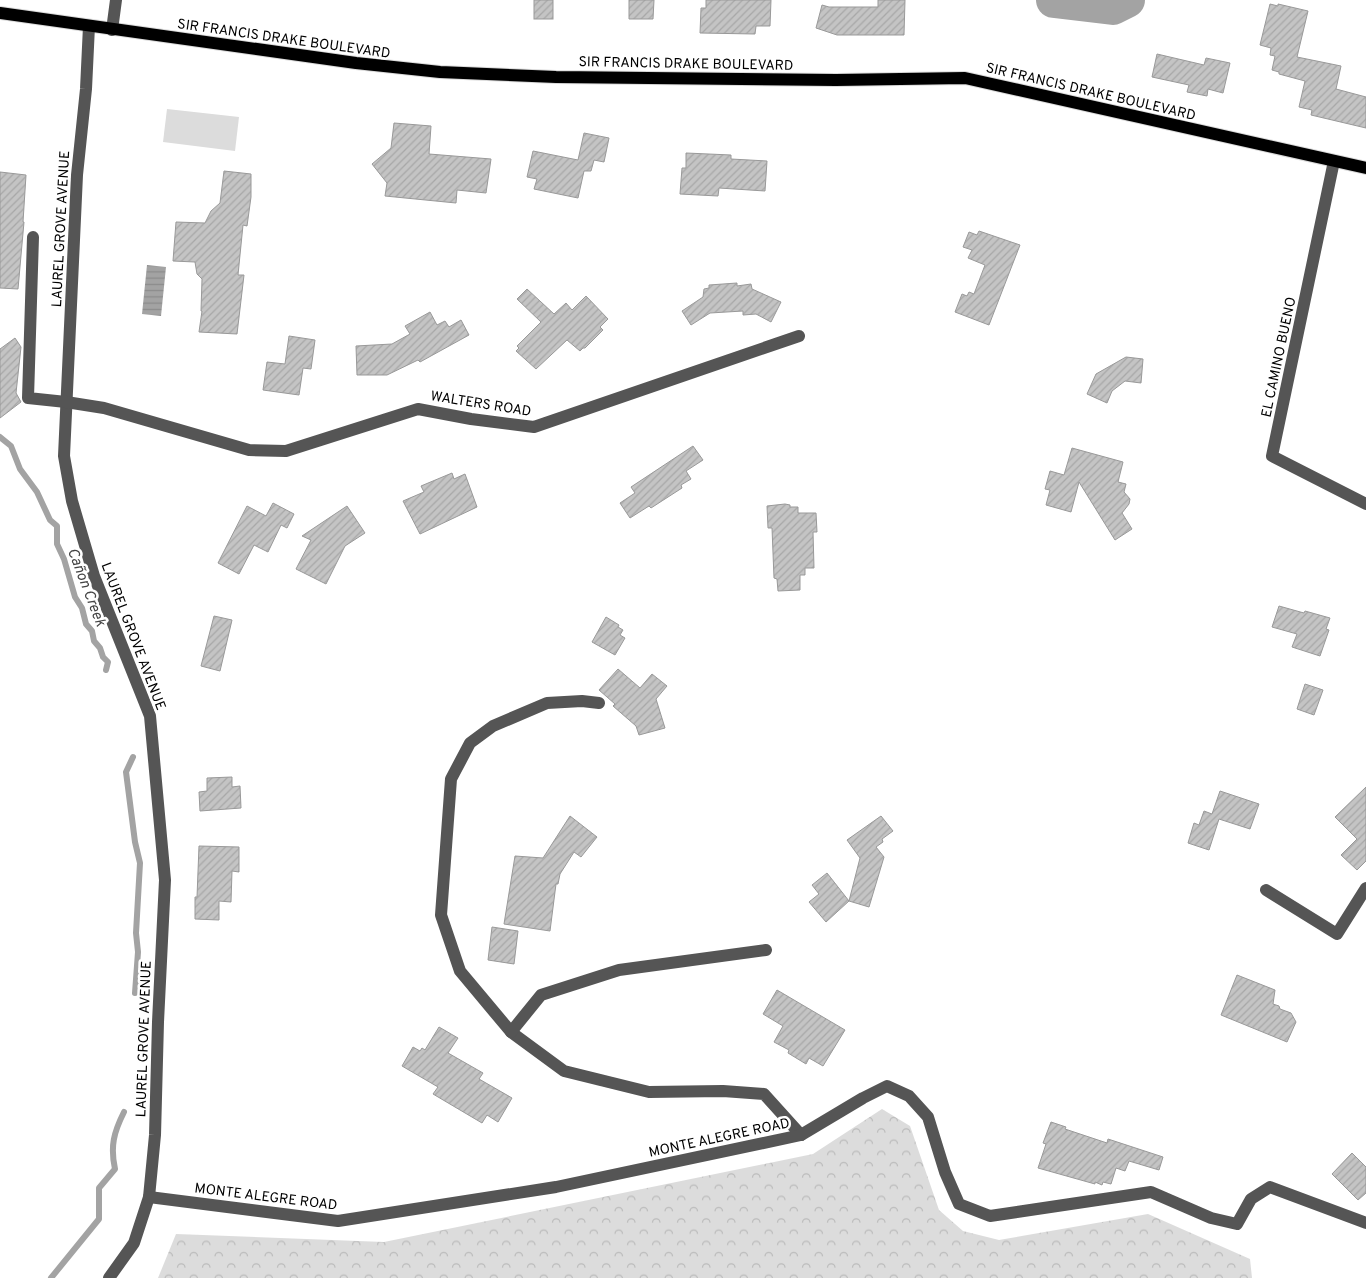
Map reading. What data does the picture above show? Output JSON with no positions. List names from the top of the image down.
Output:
{
  "streets": {
    "main road": ["SIR FRANCIS DRAKE BOULEVARD"],
    "street": [
      "LAUREL GROVE AVENUE",
      "EL CAMINO BUENO",
      "WALTERS ROAD",
      "MONTE ALEGRE ROAD"
    ]
  },
  "crossings": [
    ["SIR FRANCIS DRAKE BOULEVARD", "LAUREL GROVE AVENUE"],
    ["SIR FRANCIS DRAKE BOULEVARD", "EL CAMINO BUENO"],
    ["LAUREL GROVE AVENUE", "WALTERS ROAD"],
    ["LAUREL GROVE AVENUE", "MONTE ALEGRE ROAD"]
  ],
  "water": ["Cañon Creek"]
}
